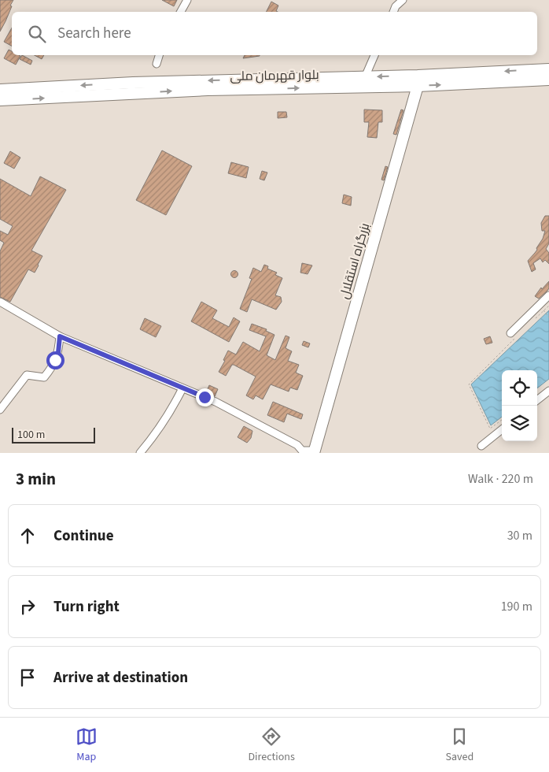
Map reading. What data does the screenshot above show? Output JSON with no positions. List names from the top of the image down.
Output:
{
  "streets": {
    "highway": ["بلوار قهرمان ملی", "بزرگراه استقلال"]
  },
  "crossings": [
    ["بلوار قهرمان ملی", "بزرگراه استقلال"]
  ],
  "scale_bar": "100 m",
  "page": {
    "search": "Search here",
    "scale": "100 m",
    "heading": ["3 min", "Walk · 220 m"],
    "list": [
      ["Continue", "30 m"],
      ["Turn right", "190 m"],
      "Arrive at destination"
    ],
    "nav": ["Map", "Directions", "Saved"]
  }
}
